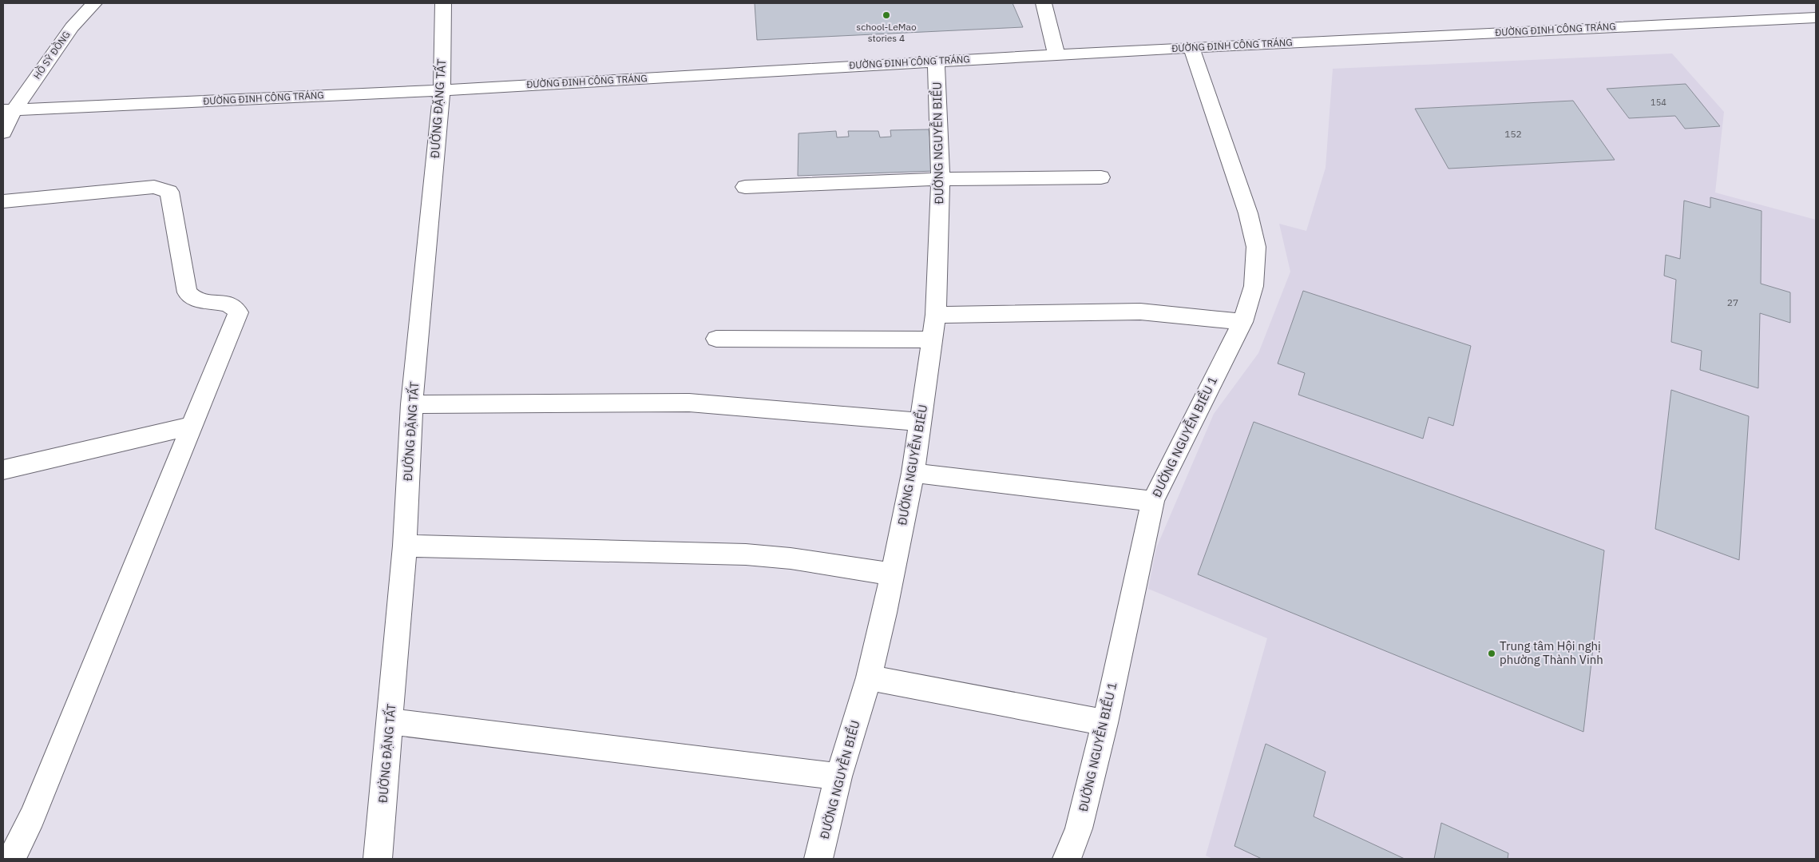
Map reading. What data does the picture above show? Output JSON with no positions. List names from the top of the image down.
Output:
{
  "streets": {
    "street": [
      "ĐƯỜNG ĐINH CÔNG TRÁNG",
      "HỒ SỸ ĐỒNG",
      "ĐƯỜNG ĐẶNG TẤT",
      "ĐƯỜNG NGUYỄN BIỂU",
      "ĐƯỜNG NGUYỄN BIỂU 1"
    ]
  },
  "crossings": [
    ["ĐƯỜNG ĐINH CÔNG TRÁNG", "HỒ SỸ ĐỒNG"],
    ["ĐƯỜNG ĐINH CÔNG TRÁNG", "ĐƯỜNG ĐẶNG TẤT"],
    ["ĐƯỜNG ĐINH CÔNG TRÁNG", "ĐƯỜNG NGUYỄN BIỂU"],
    ["ĐƯỜNG ĐINH CÔNG TRÁNG", "ĐƯỜNG NGUYỄN BIỂU 1"]
  ],
  "places": ["school-LeMao stories 4", "Trung tâm Hội nghị phường Thành Vinh"],
  "house_numbers": ["154", "152", "27"]
}
